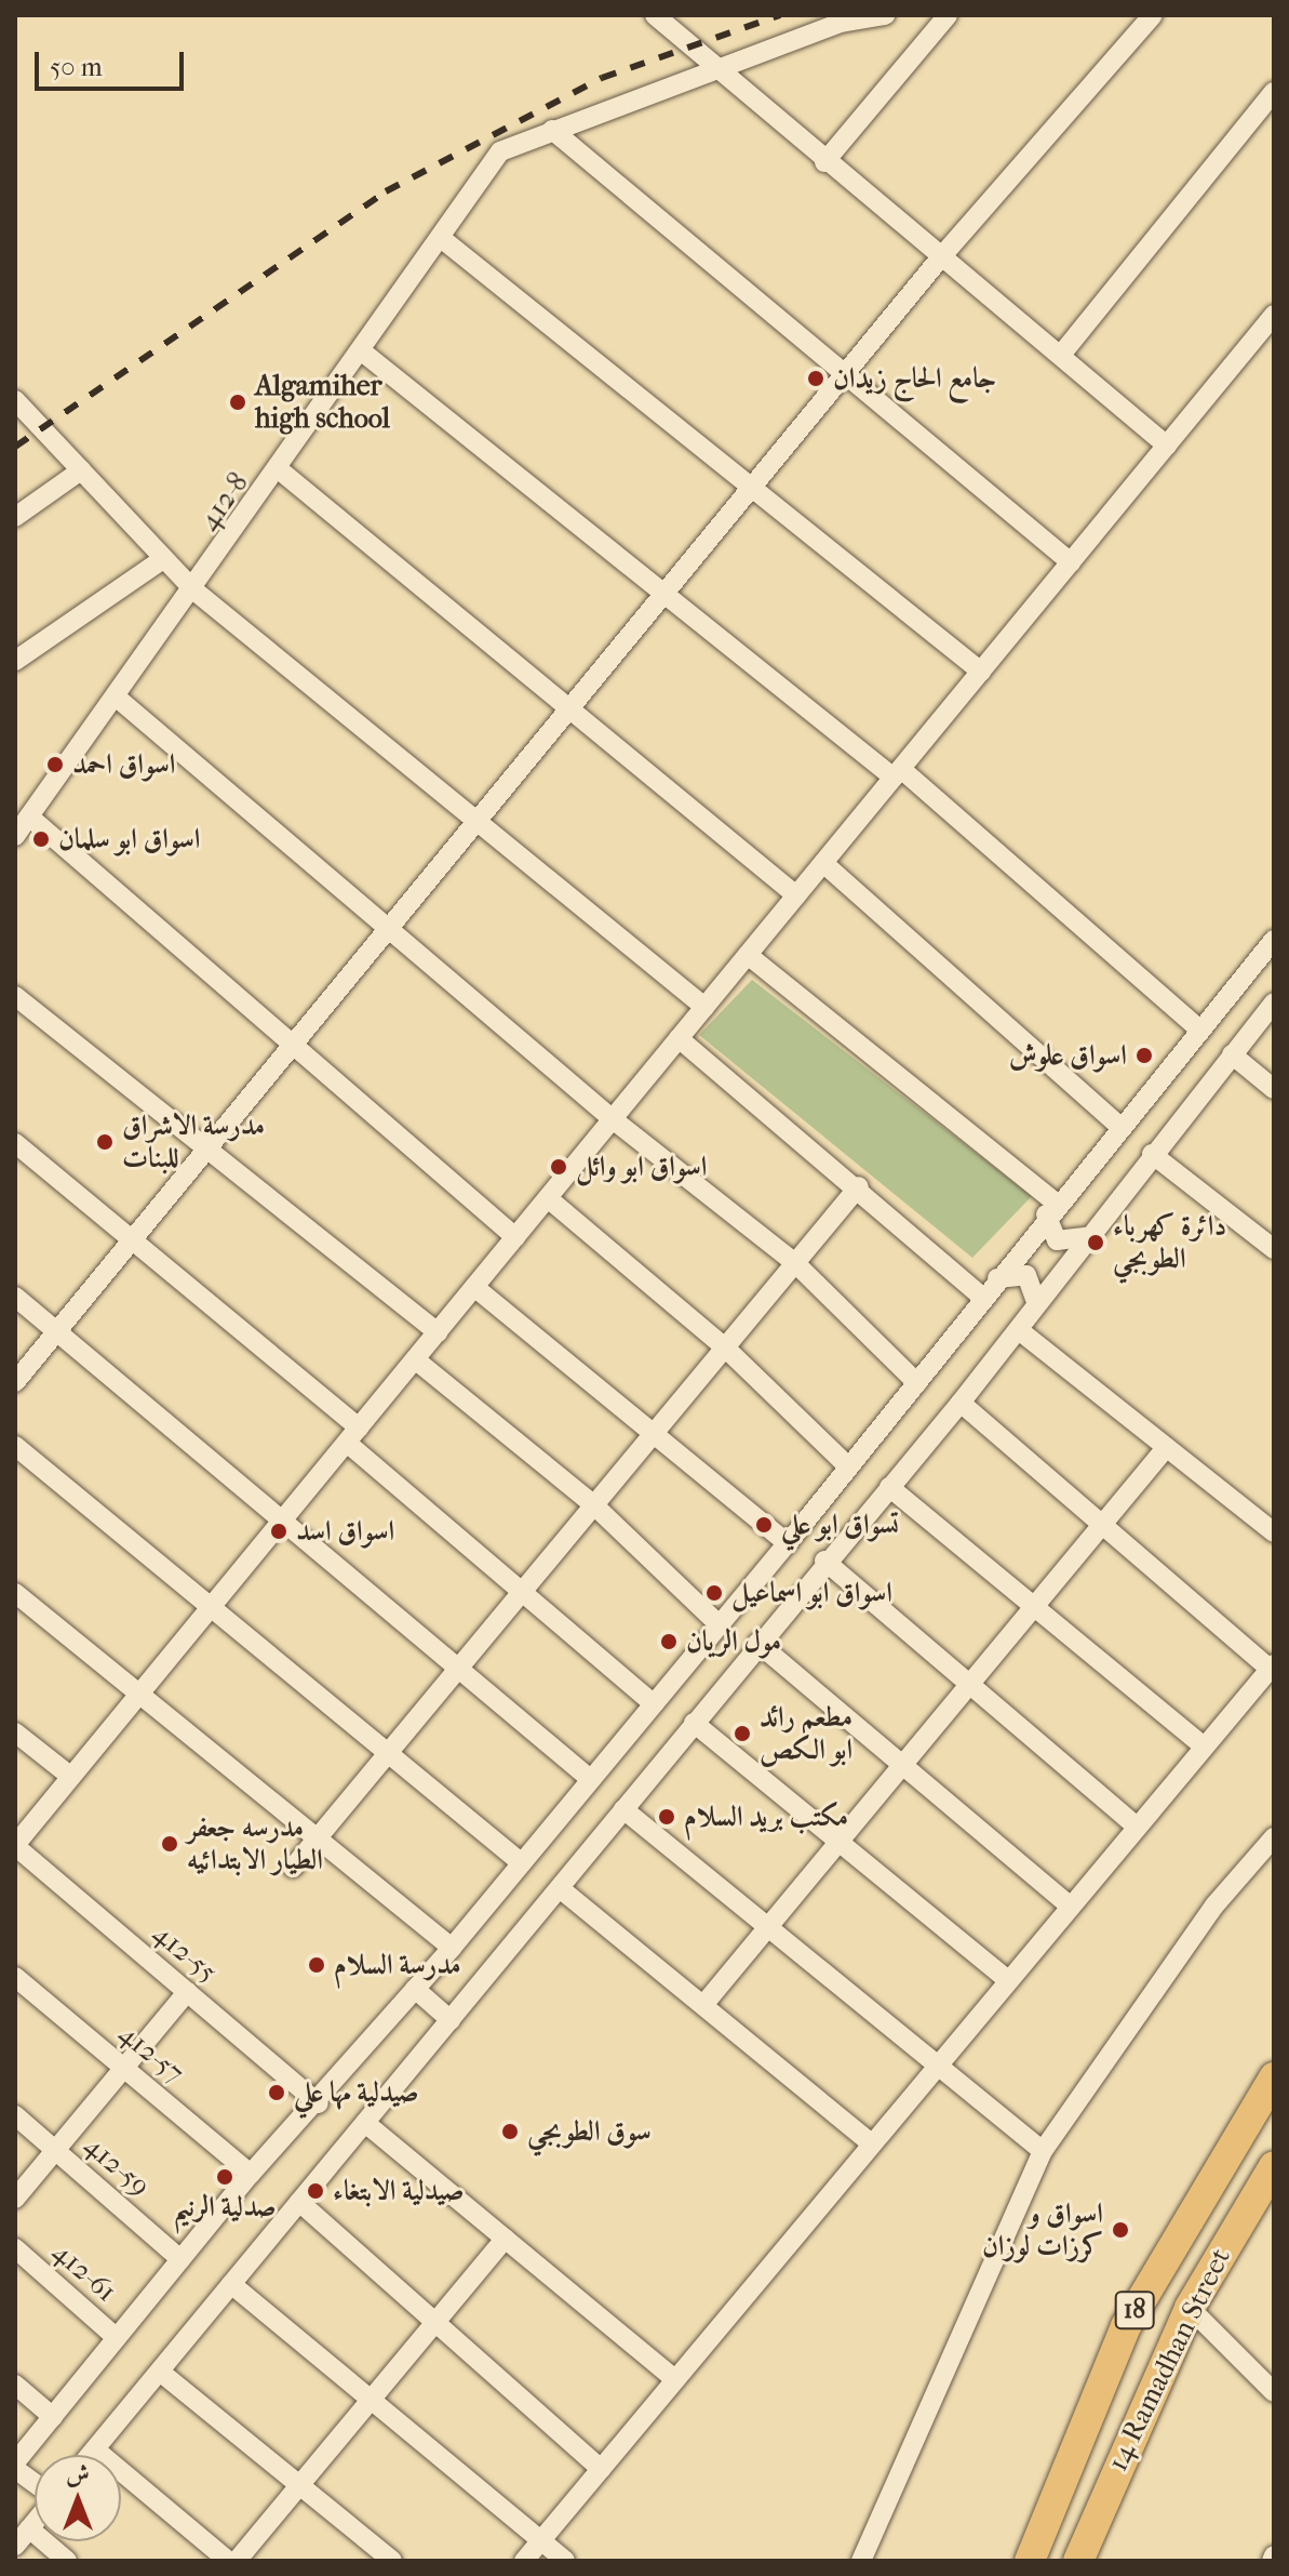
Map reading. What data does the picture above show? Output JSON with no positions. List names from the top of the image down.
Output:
{
  "streets": {
    "main road": ["18", "14 Ramadhan Street"],
    "street": [
      "412-8",
      "412-55",
      "412-57",
      "412-59",
      "412-61"
    ]
  },
  "places": [
    "جامع الحاج زيدان",
    "Algamiher high school",
    "اسواق احمد",
    "اسواق ابو سلمان",
    "اسواق علوش",
    "مدرسة الاشراق للبنات",
    "اسواق ابو وائل",
    "دائرة كهرباء الطوبجي",
    "تسواق ابو علي",
    "اسواق اسد",
    "اسواق ابو اسماعيل",
    "مول الريان",
    "مطعم رائد ابو الكص",
    "مكتب بريد السلام",
    "مدرسه جعفر الطيار الابتدائيه",
    "مدرسة السلام",
    "صيدلية مها علي",
    "سوق الطوبجي",
    "صدلية الرنيم",
    "صيدلية الابتغاء",
    "اسواق و كرزات لوزان"
  ],
  "scale_bar": "50 m",
  "north": "top"
}
